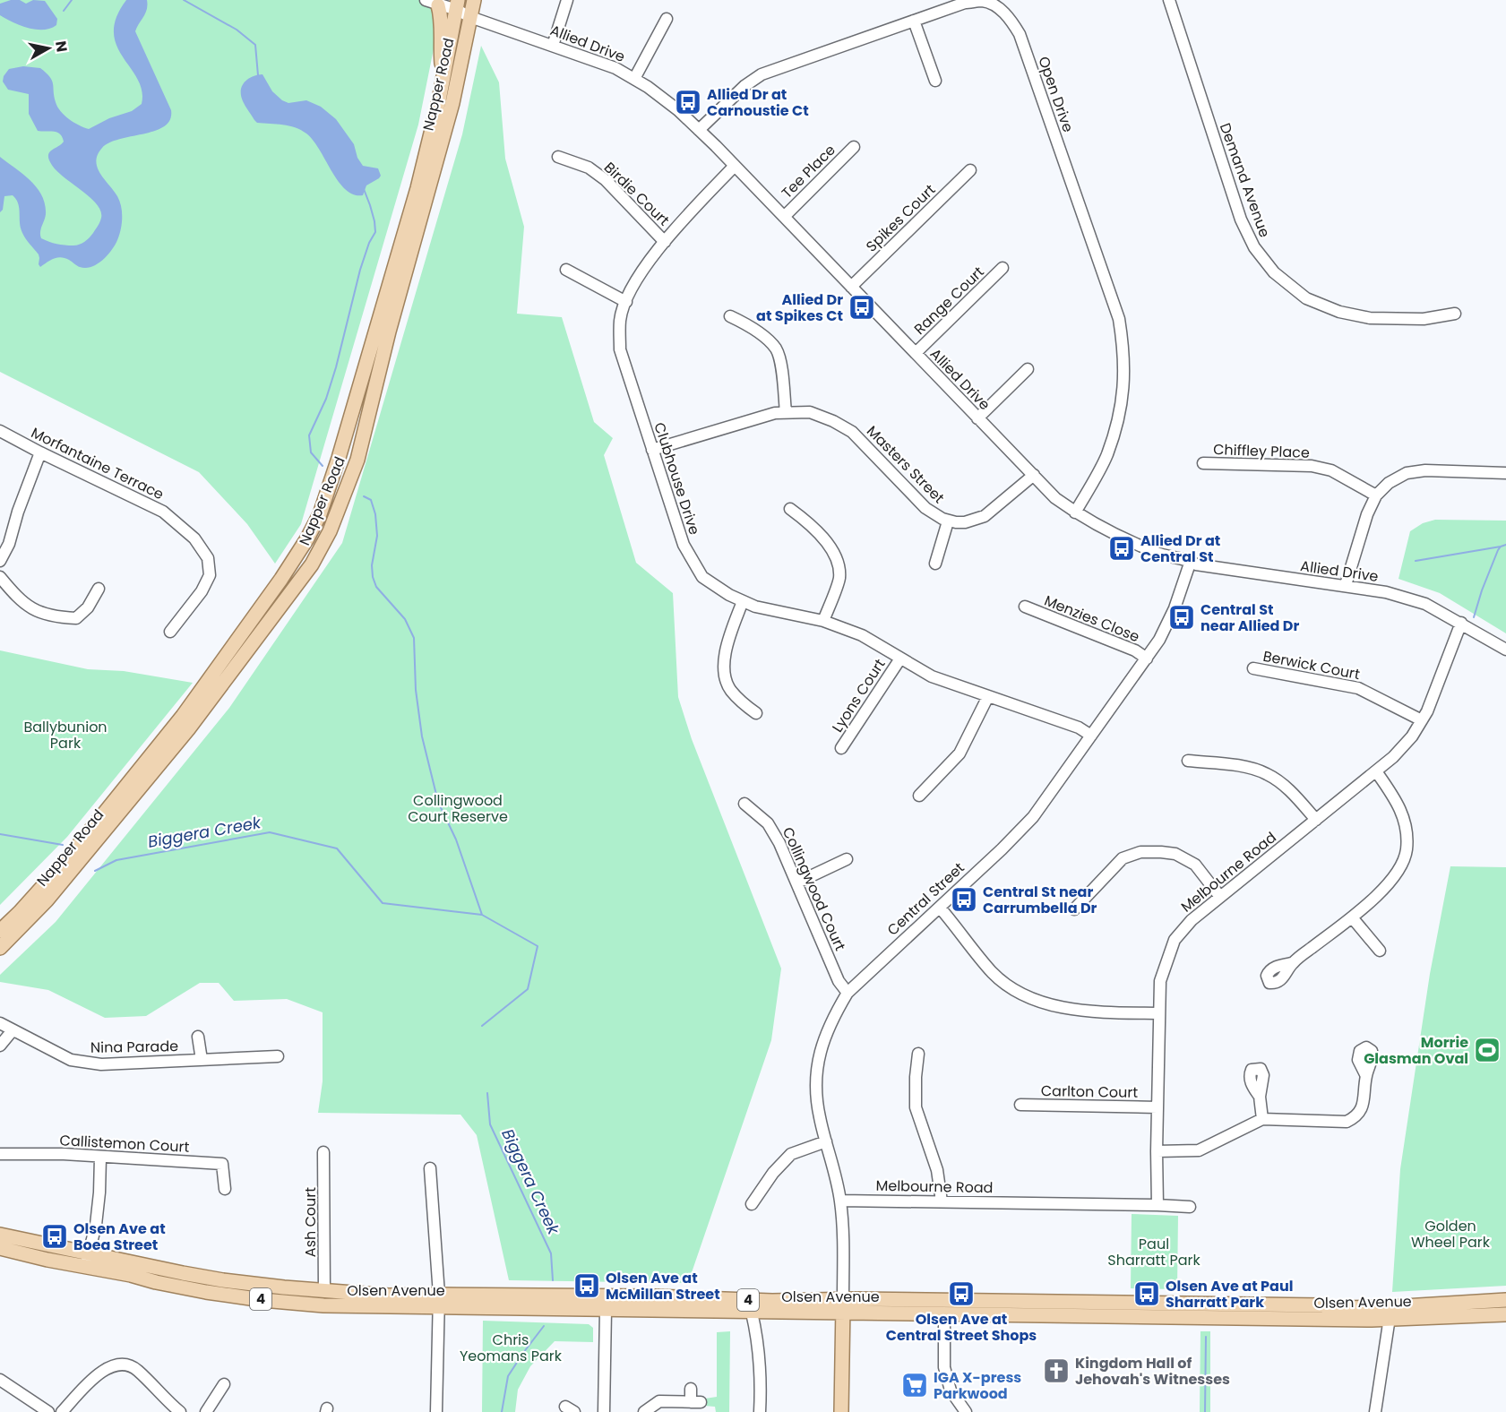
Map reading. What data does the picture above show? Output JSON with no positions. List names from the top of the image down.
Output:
{
  "streets": {
    "main road": [
      "Napper Road",
      "Central Street",
      "Olsen Avenue",
      "4"
    ],
    "street": [
      "Allied Drive",
      "Open Drive",
      "Tee Place",
      "Demand Avenue",
      "Birdie Court",
      "Spikes Court",
      "Range Court",
      "Chiffley Place",
      "Morfantaine Terrace",
      "Masters Street",
      "Clubhouse Drive",
      "Menzies Close",
      "Berwick Court",
      "Lyons Court",
      "Melbourne Road",
      "Collingwood Court",
      "Nina Parade",
      "Carlton Court",
      "Callistemon Court",
      "Ash Court"
    ]
  },
  "crossings": [
    ["Allied Drive", "Napper Road"],
    ["Allied Drive", "Open Drive"],
    ["Allied Drive", "Tee Place"],
    ["Allied Drive", "Spikes Court"],
    ["Allied Drive", "Range Court"],
    ["Allied Drive", "Masters Street"],
    ["Allied Drive", "Clubhouse Drive"],
    ["Allied Drive", "Melbourne Road"],
    ["Allied Drive", "Central Street"],
    ["Birdie Court", "Clubhouse Drive"],
    ["Masters Street", "Clubhouse Drive"],
    ["Clubhouse Drive", "Lyons Court"],
    ["Clubhouse Drive", "Central Street"],
    ["Menzies Close", "Central Street"],
    ["Berwick Court", "Melbourne Road"],
    ["Melbourne Road", "Central Street"],
    ["Melbourne Road", "Carlton Court"],
    ["Collingwood Court", "Central Street"],
    ["Central Street", "Olsen Avenue"],
    ["Ash Court", "Olsen Avenue"]
  ],
  "water": ["Biggera Creek"],
  "parks": [
    "Ballybunion Park",
    "Collingwood Court Reserve",
    "Golden Wheel Park",
    "Paul Sharratt Park",
    "Chris Yeomans Park"
  ],
  "places": {
    "bus stop": [
      "Allied Dr at Carnoustie Ct",
      "Allied Dr at Spikes Ct",
      "Allied Dr at Central St",
      "Central St near Allied Dr",
      "Central St near Carrumbella Dr",
      "Olsen Ave at Boea Street",
      "Olsen Ave at McMillan Street",
      "Olsen Ave at Central Street Shops",
      "Olsen Ave at Paul Sharratt Park"
    ],
    "sports": ["Morrie Glasman Oval"],
    "church": ["Kingdom Hall of Jehovah's Witnesses"],
    "supermarket": ["IGA X-press Parkwood"]
  },
  "north": "right"
}
